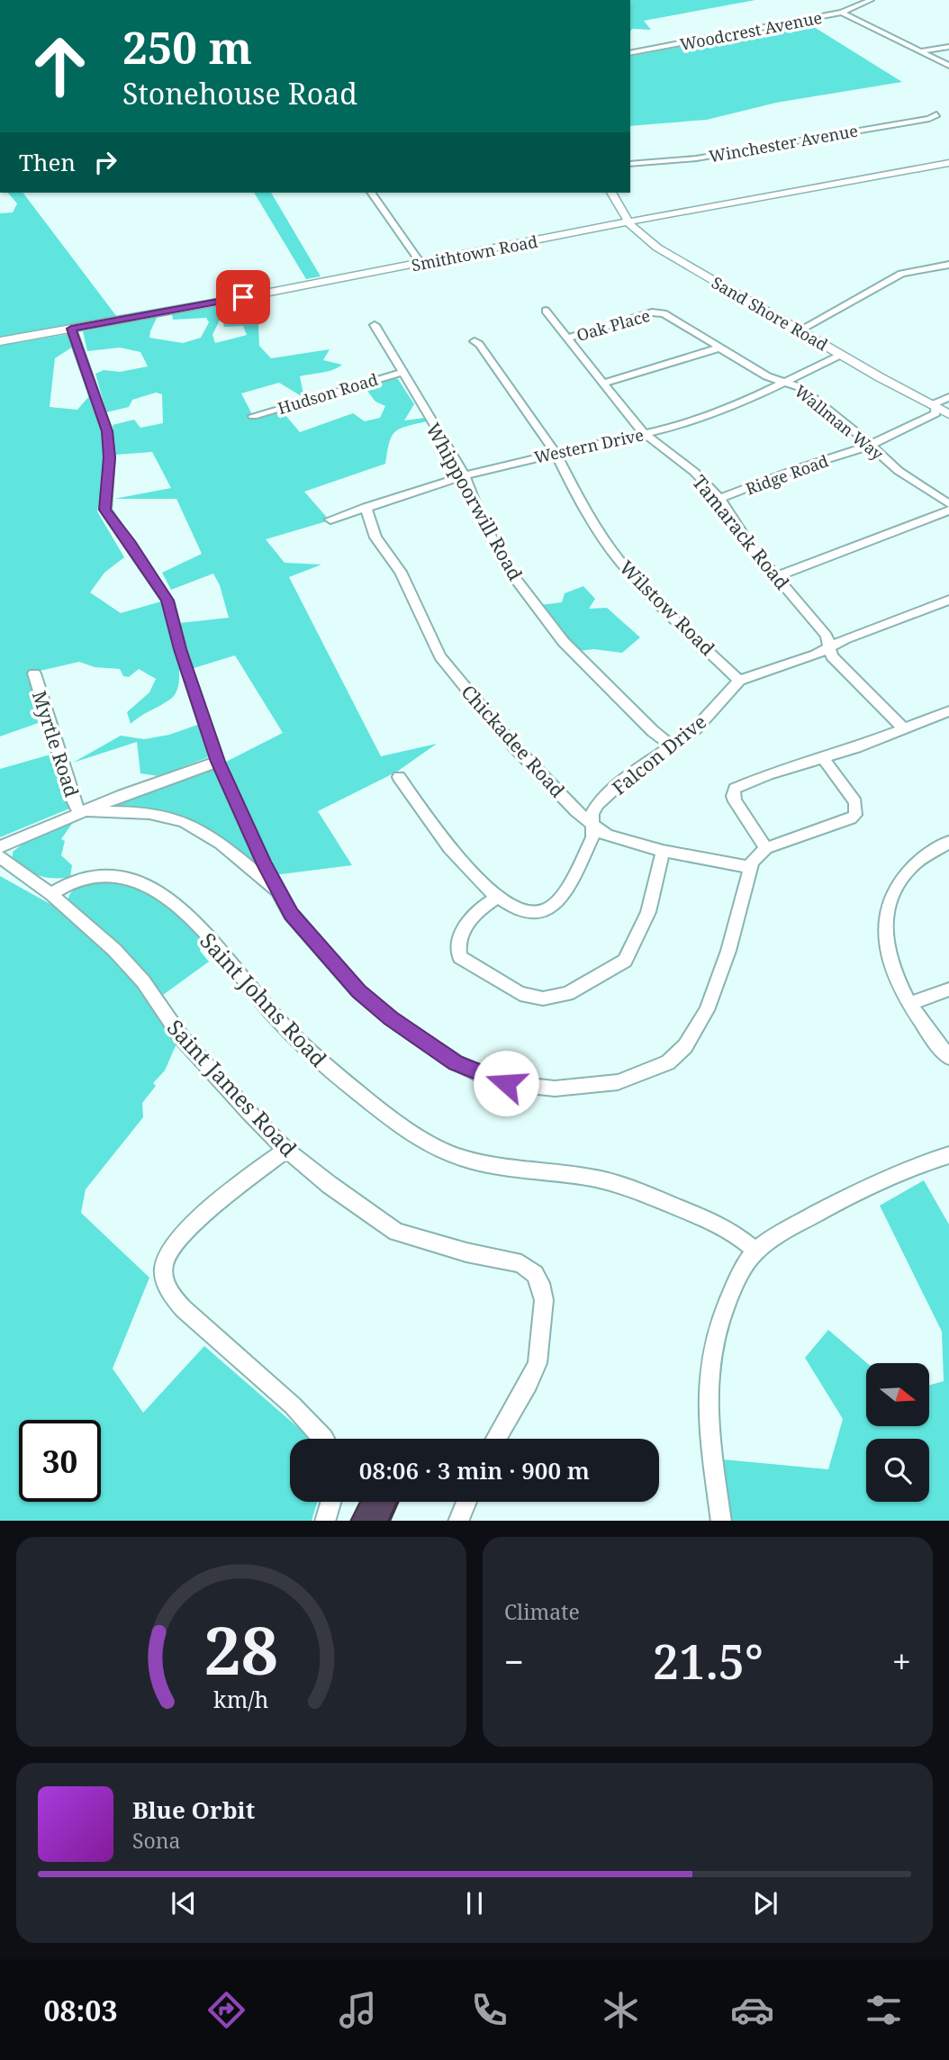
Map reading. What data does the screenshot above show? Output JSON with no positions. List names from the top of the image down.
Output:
{
  "streets": {
    "street": [
      "Woodcrest Avenue",
      "Winchester Avenue",
      "Smithtown Road",
      "Sand Shore Road",
      "Oak Place",
      "Hudson Road",
      "Wallman Way",
      "Western Drive",
      "Ridge Road",
      "Whippoorwill Road",
      "Tamarack Road",
      "Wilstow Road",
      "Chickadee Road",
      "Myrtle Road",
      "Falcon Drive",
      "Saint Johns Road",
      "Saint James Road"
    ]
  },
  "crossings": [
    ["Smithtown Road", "Sand Shore Road"],
    ["Sand Shore Road", "Western Drive"],
    ["Sand Shore Road", "Ridge Road"],
    ["Oak Place", "Wallman Way"],
    ["Oak Place", "Tamarack Road"],
    ["Hudson Road", "Whippoorwill Road"],
    ["Wallman Way", "Western Drive"],
    ["Wallman Way", "Ridge Road"],
    ["Western Drive", "Whippoorwill Road"],
    ["Western Drive", "Tamarack Road"],
    ["Western Drive", "Wilstow Road"],
    ["Western Drive", "Chickadee Road"],
    ["Ridge Road", "Tamarack Road"],
    ["Whippoorwill Road", "Falcon Drive"],
    ["Tamarack Road", "Falcon Drive"],
    ["Wilstow Road", "Falcon Drive"],
    ["Chickadee Road", "Falcon Drive"],
    ["Saint Johns Road", "Saint James Road"]
  ],
  "north": "right",
  "page": {
    "turn": ["250 m", "Stonehouse Road"],
    "then": "Then",
    "limit": "30",
    "trip": "08:06 · 3 min · 900 m",
    "tile": "Climate",
    "heat": ["−", "21.5°", "+"],
    "song": ["Blue Orbit", "Sona"],
    "tabs": "08:03",
    "gauge": ["28", "km/h"]
  }
}
